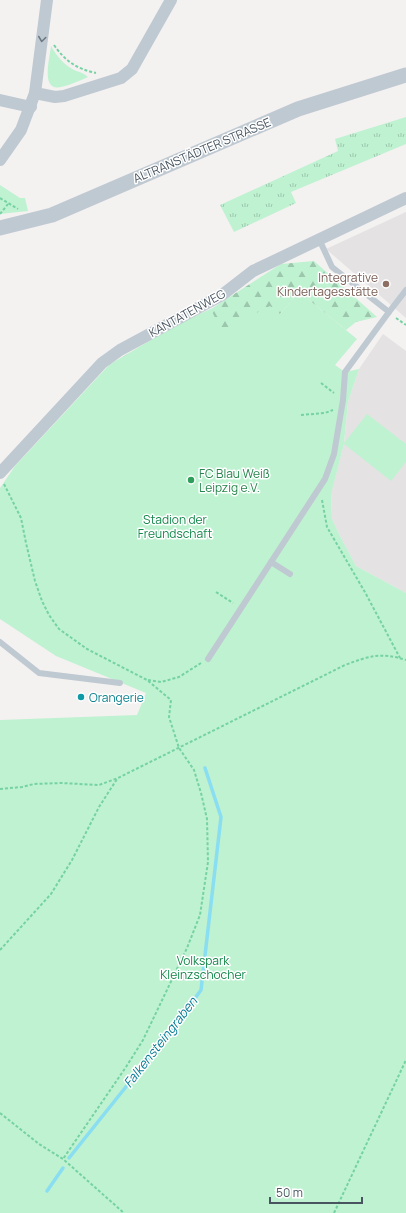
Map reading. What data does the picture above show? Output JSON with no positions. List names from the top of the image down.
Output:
{
  "streets": {
    "street": ["ALTRANSTÄDTER STRASSE", "KANTATENWEG"]
  },
  "water": ["Falkensteingraben"],
  "parks": ["Stadion der Freundschaft", "Volkspark Kleinzschocher"],
  "places": ["Integrative Kindertagesstätte", "FC Blau Weiß Leipzig e.V.", "Orangerie"],
  "scale_bar": "50 m"
}
